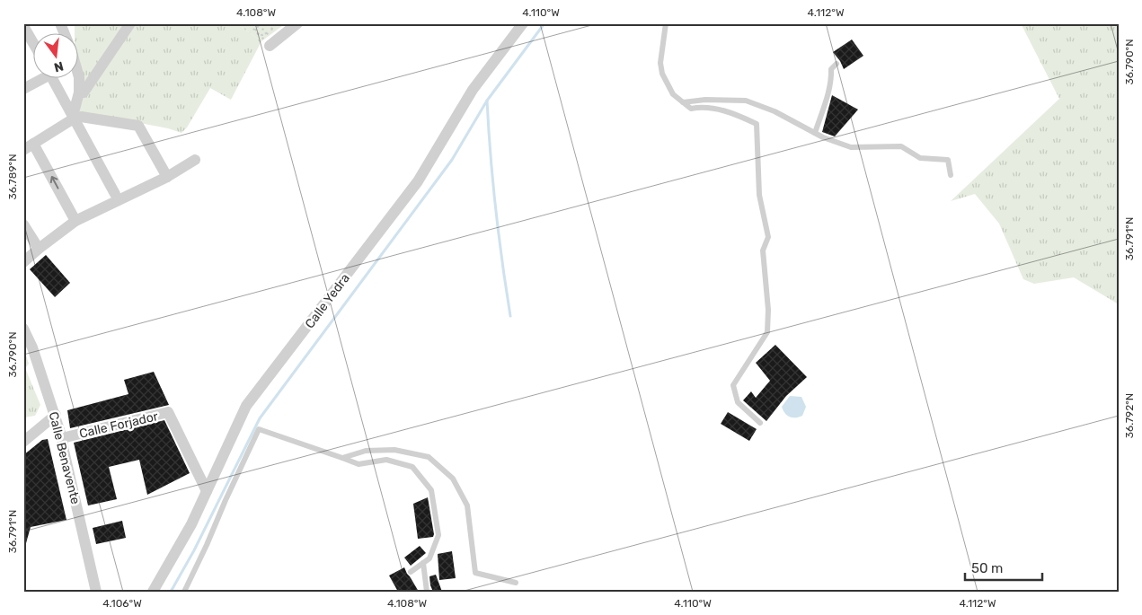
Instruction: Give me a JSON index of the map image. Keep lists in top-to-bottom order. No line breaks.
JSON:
{"streets":{"street":["Calle Yedra","Calle Forjador","Calle Benavente"]},"crossings":[["Calle Yedra","Calle Forjador"],["Calle Forjador","Calle Benavente"]],"scale_bar":"50 m","north":"bottom","coordinates":["4.108°W","4.110°W","4.112°W","36.790°N","36.789°N","36.791°N","36.792°N","4.106°W"]}
